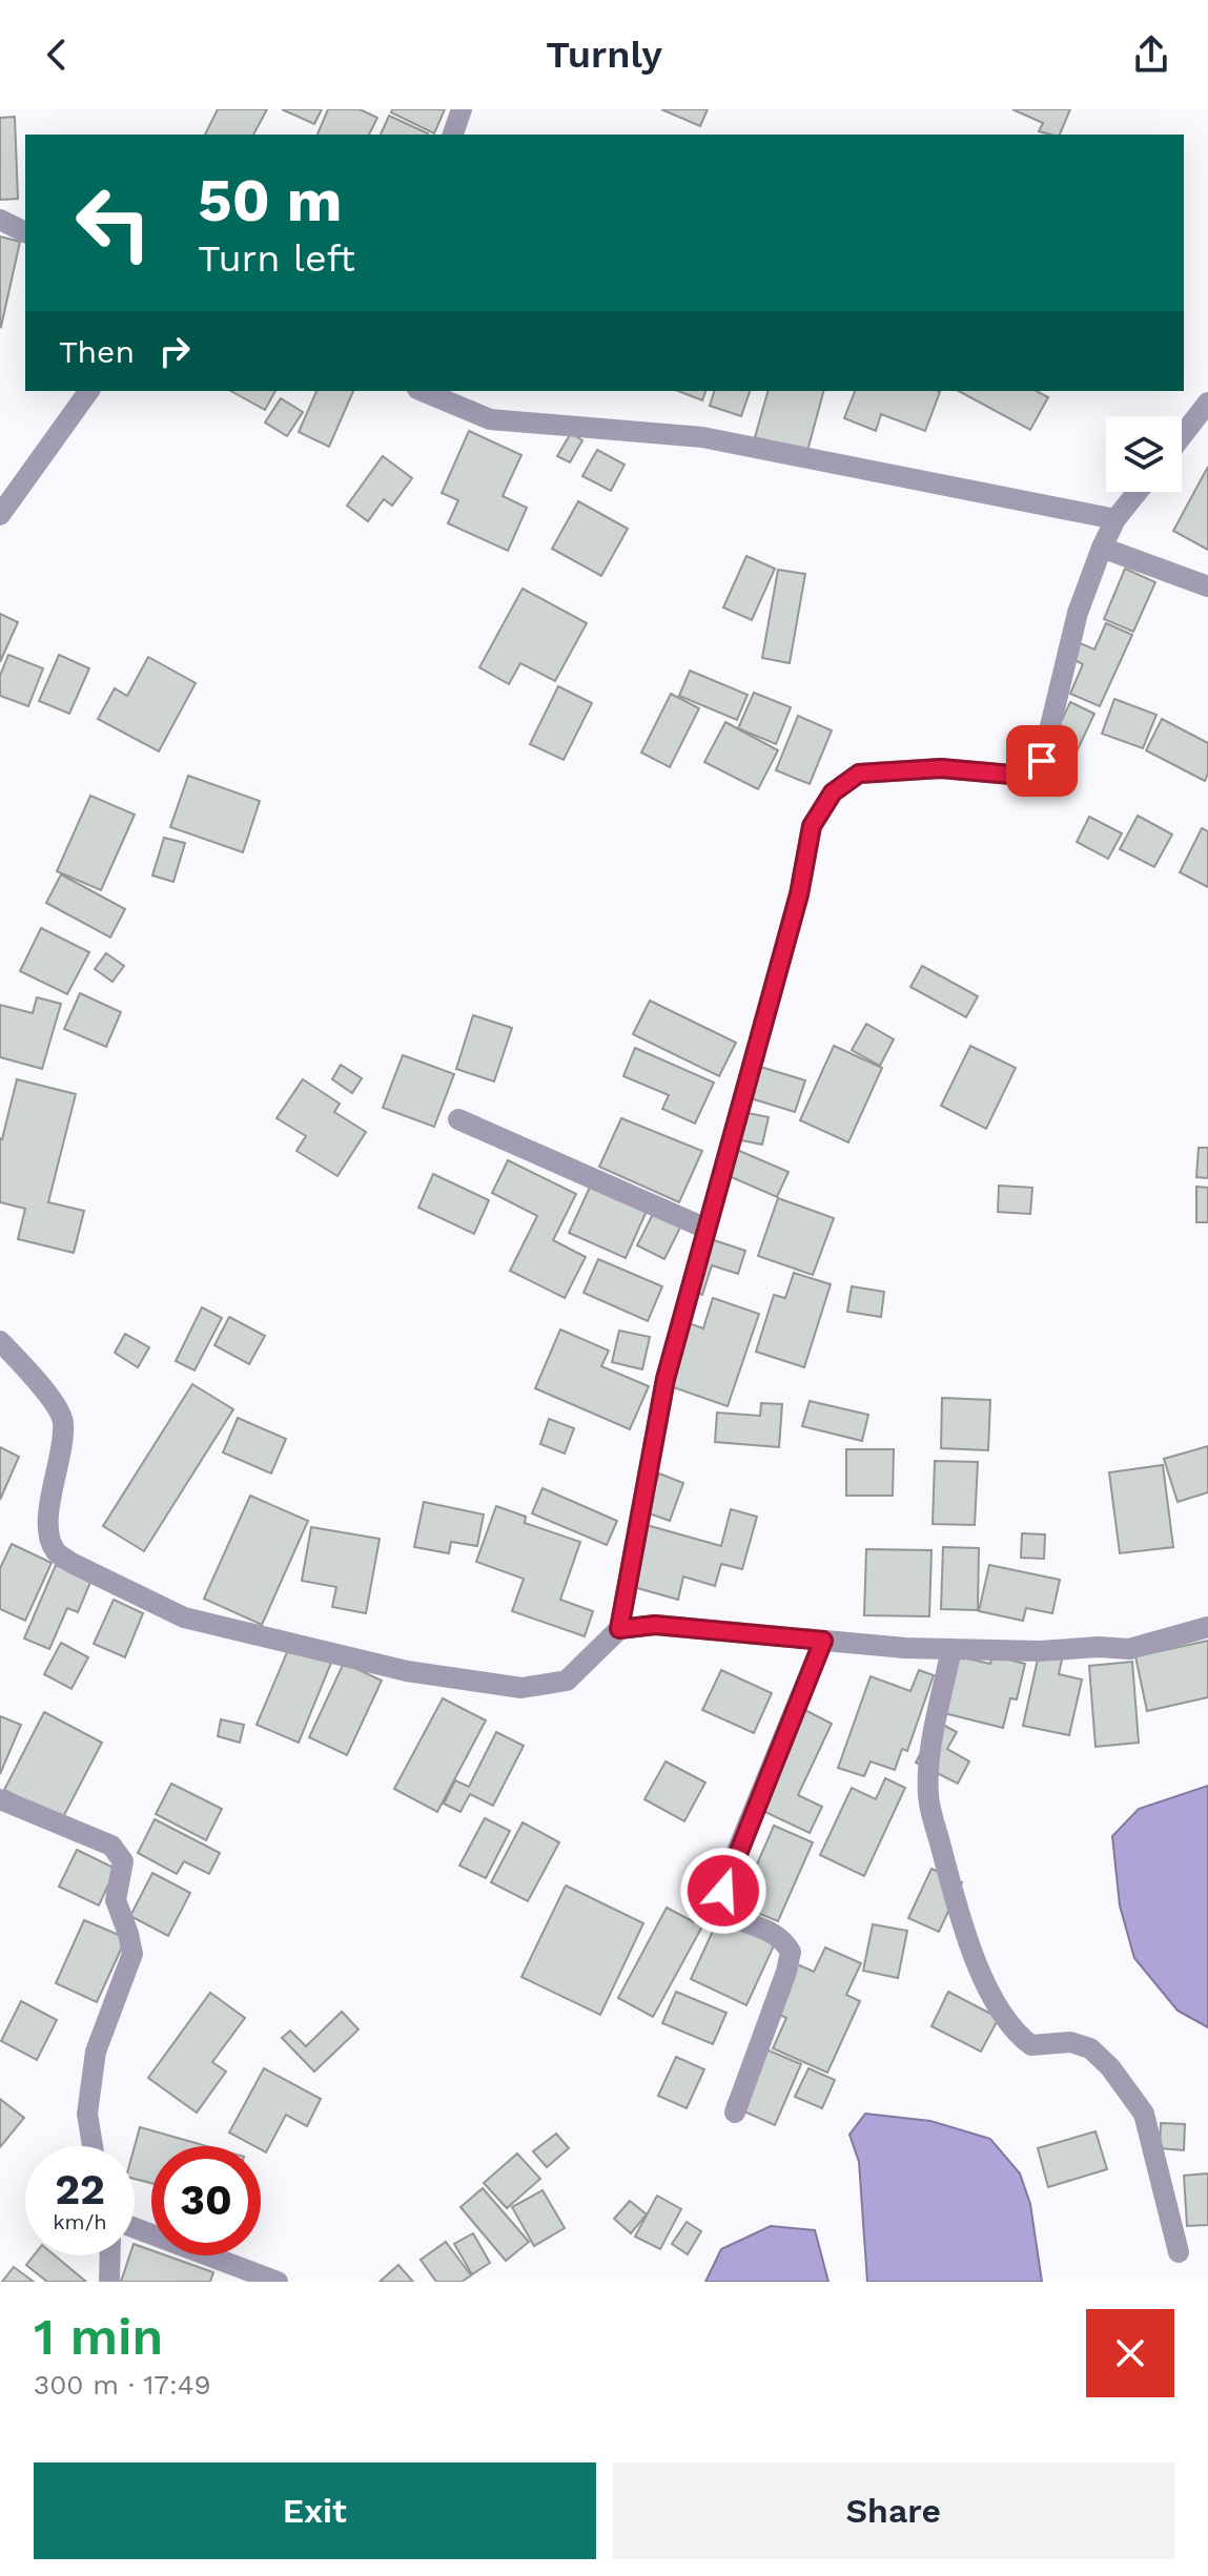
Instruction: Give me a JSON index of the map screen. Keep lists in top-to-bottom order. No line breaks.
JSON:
{"page":{"header":"Turnly","turn":["50 m","Turn left"],"then":"Then","speed":"22 km/h","limit":"30","heading":["1 min","300 m · 17:49"],"buttons":["Exit","Share"]}}
